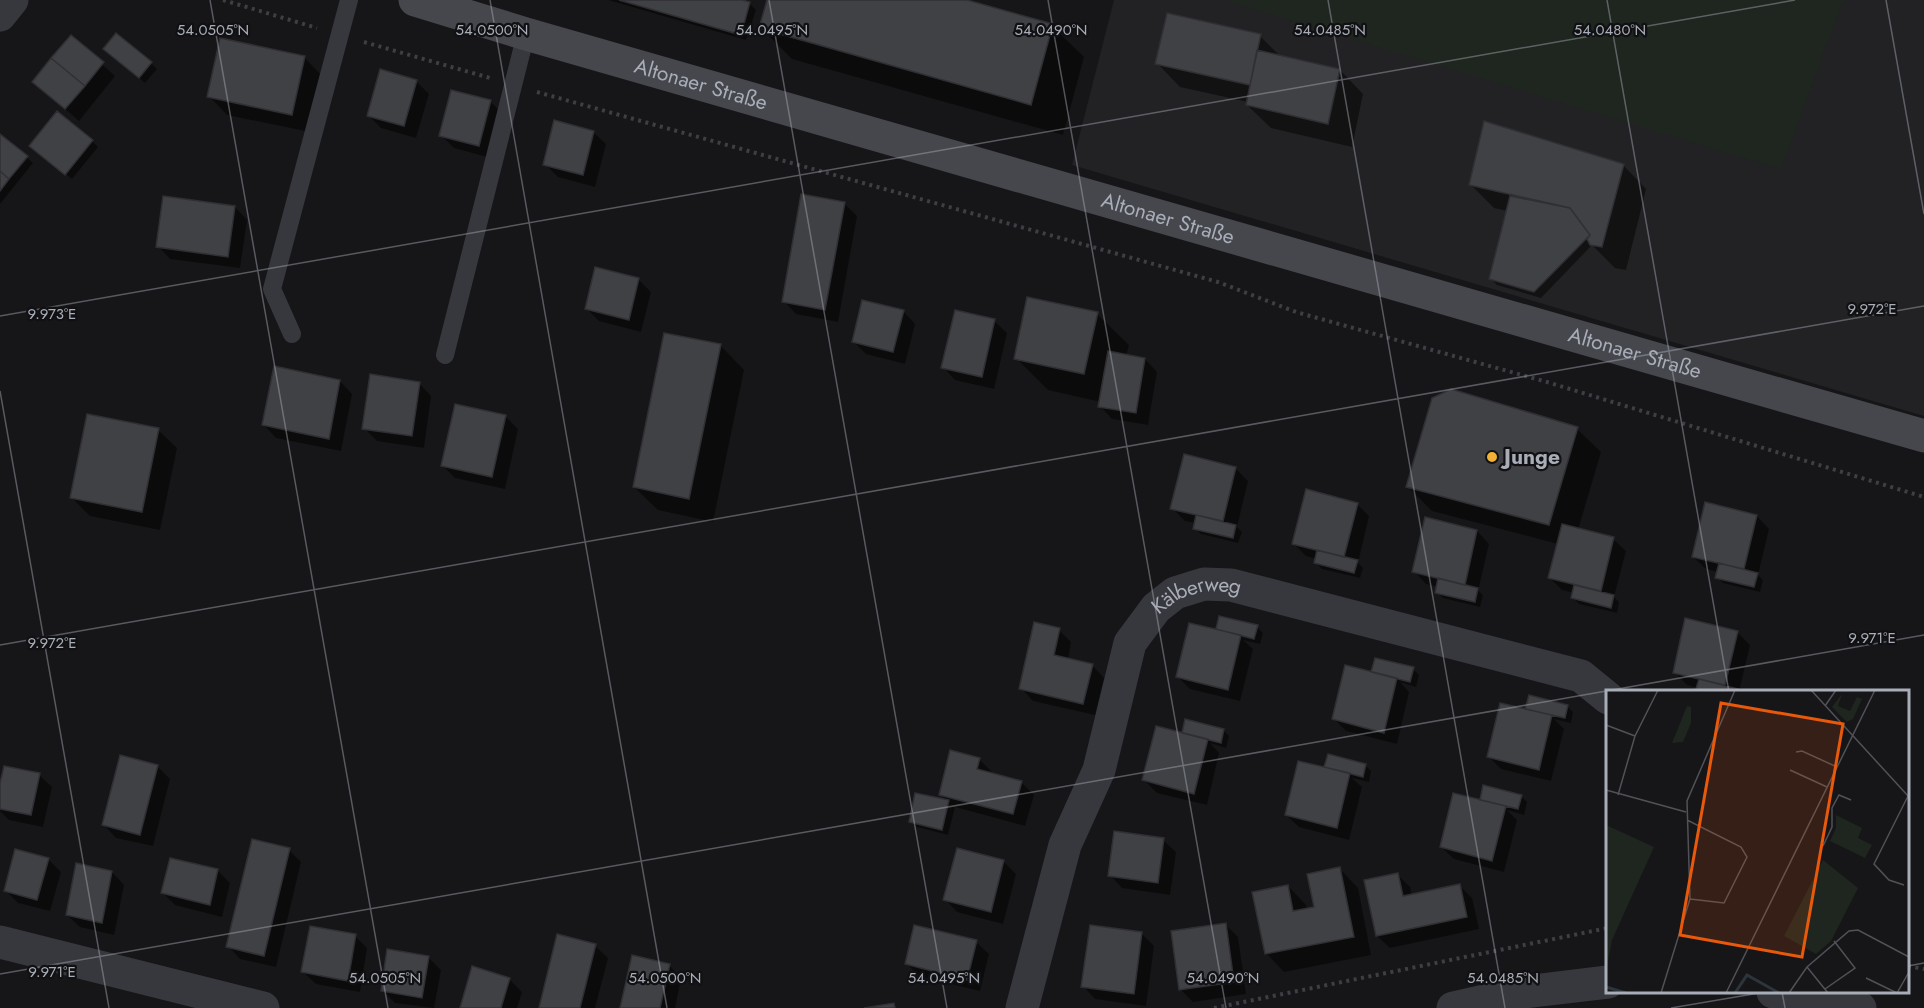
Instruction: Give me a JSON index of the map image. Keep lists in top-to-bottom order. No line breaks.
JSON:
{"streets":{"main road":["Altonaer Straße"],"street":["Kälberweg"]},"places":["Junge"],"coordinates":["54.0505°N","54.0500°N","54.0490°N","54.0495°N","54.0485°N","54.0480°N","9.972°E","9.973°E","9.971°E"]}
